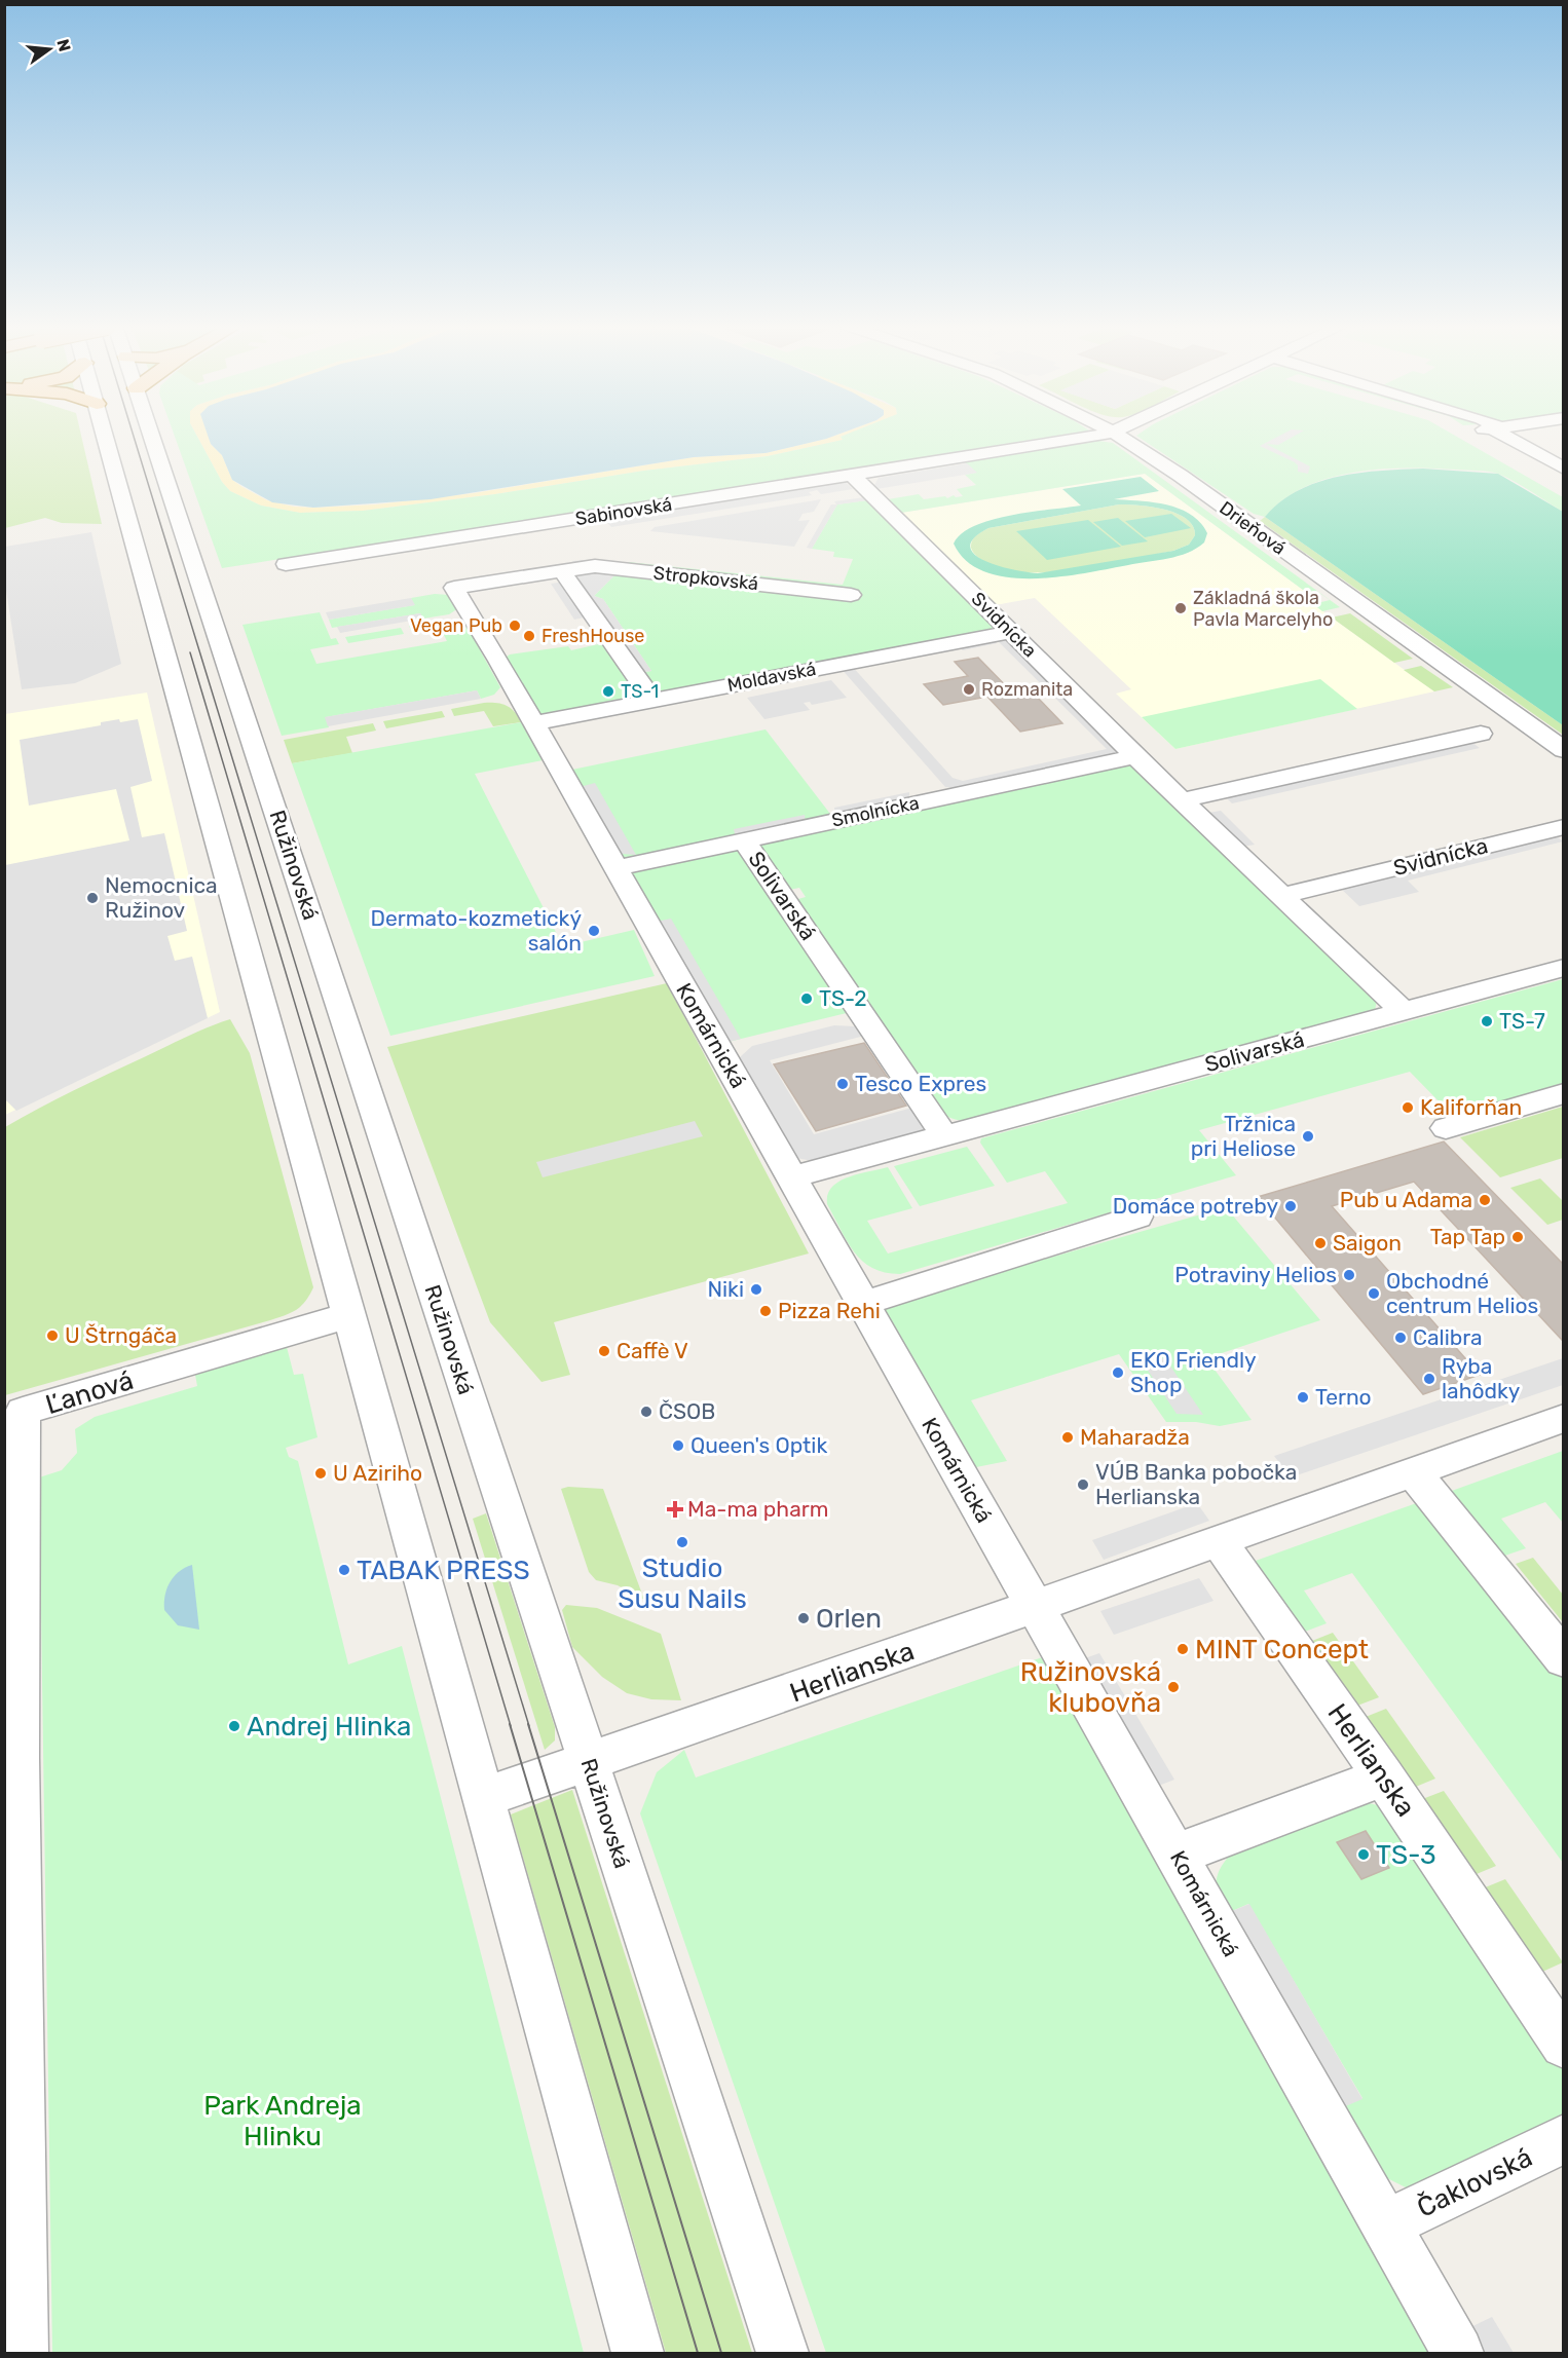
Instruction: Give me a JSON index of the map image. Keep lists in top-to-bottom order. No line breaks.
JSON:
{"streets":{"street":["Sabinovská","Drieňová","Stropkovská","Svidnícka","Moldavská","Smolnícka","Ružinovská","Solivarská","Komárnická","Ľanová","Herlianska","Čaklovská"]},"crossings":[["Sabinovská","Svidnícka"],["Stropkovská","Komárnická"],["Svidnícka","Moldavská"],["Svidnícka","Smolnícka"],["Svidnícka","Solivarská"],["Moldavská","Komárnická"],["Smolnícka","Solivarská"],["Smolnícka","Komárnická"],["Ružinovská","Herlianska"],["Solivarská","Komárnická"],["Komárnická","Herlianska"],["Komárnická","Čaklovská"]],"parks":["Park Andreja Hlinku"],"places":{"other":["Základná škola Pavla Marcelyho","Vegan Pub","FreshHouse","Rozmanita","TS-1","Nemocnica Ružinov","Dermato-kozmetický salón","TS-2","TS-7","Tesco Expres","Kaliforňan","Tržnica pri Heliose","Pub u Adama","Domáce potreby","Tap Tap","Saigon","Potraviny Helios","Niki","Obchodné centrum Helios","Pizza Rehi","U Štrngáča","Calibra","Caffè V","EKO Friendly Shop","Ryba lahôdky","Terno","ČSOB","Maharadža","Queen's Optik","U Aziriho","VÚB Banka pobočka Herlianska","Studio Susu Nails","TABAK PRESS","Orlen","MINT Concept","Ružinovská klubovňa","Andrej Hlinka","TS-3"],"health":["Ma-ma pharm"]},"north":"right"}
